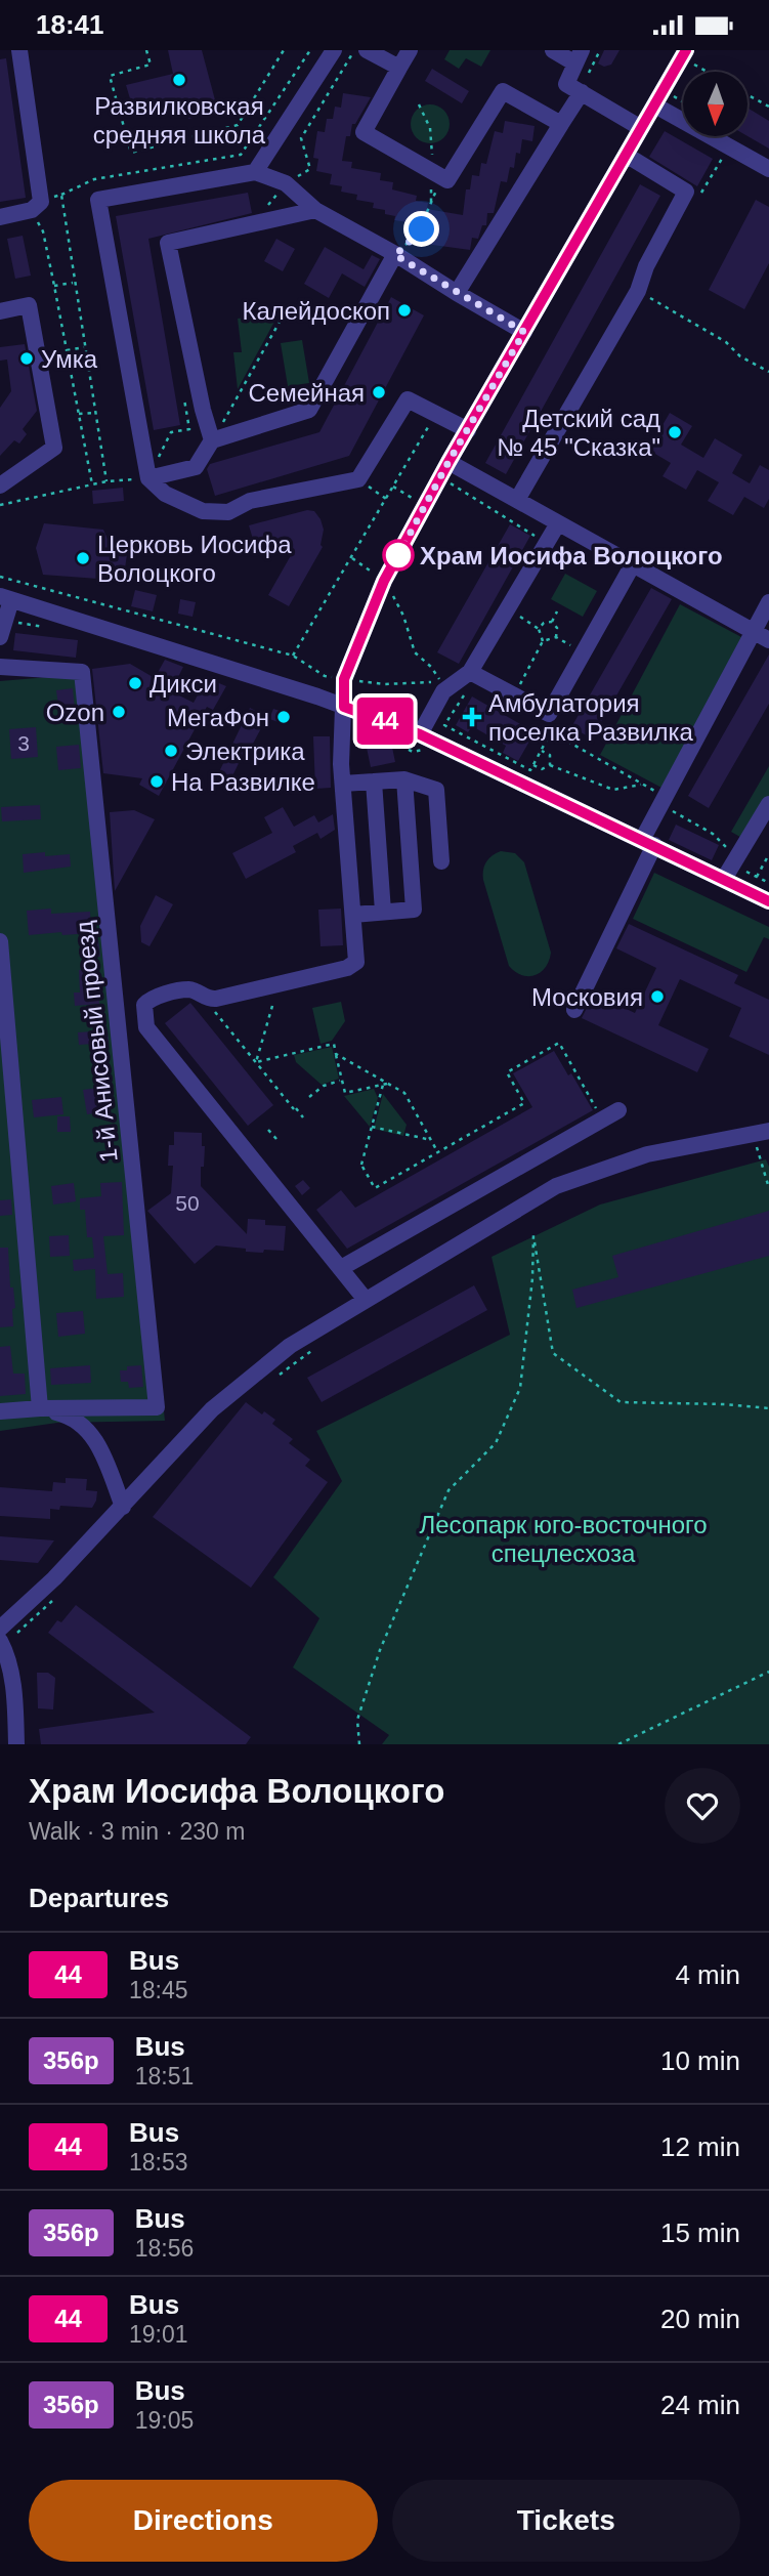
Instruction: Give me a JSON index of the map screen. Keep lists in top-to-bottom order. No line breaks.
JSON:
{"streets":{"street":["1-й Анисовый проезд"]},"parks":["Лесопарк юго-восточного спецлесхоза"],"places":{"other":["Развилковская средняя школа","Калейдоскоп","Умка","Семейная","Детский сад № 45 \"Сказка\"","Храм Иосифа Волоцкого","Церковь Иосифа Волоцкого","Дикси","Ozon","МегаФон","Электрика","На Развилке","Московия"],"health":["Амбулатория поселка Развилка"]},"lines":["bus line 44"],"house_numbers":["3","50"],"north":"bottom","page":{"status":"18:41","on_map":"44","heading":[["Храм Иосифа Волоцкого","Walk · 3 min · 230 m"],"Departures"],"list":[{"mark":"44","name":"Bus","note":"18:45","value":"4 min"},{"mark":"356р","name":"Bus","note":"18:51","value":"10 min"},{"mark":"44","name":"Bus","note":"18:53","value":"12 min"},{"mark":"356р","name":"Bus","note":"18:56","value":"15 min"},{"mark":"44","name":"Bus","note":"19:01","value":"20 min"},{"mark":"356р","name":"Bus","note":"19:05","value":"24 min"}],"buttons":["Directions","Tickets"]}}
